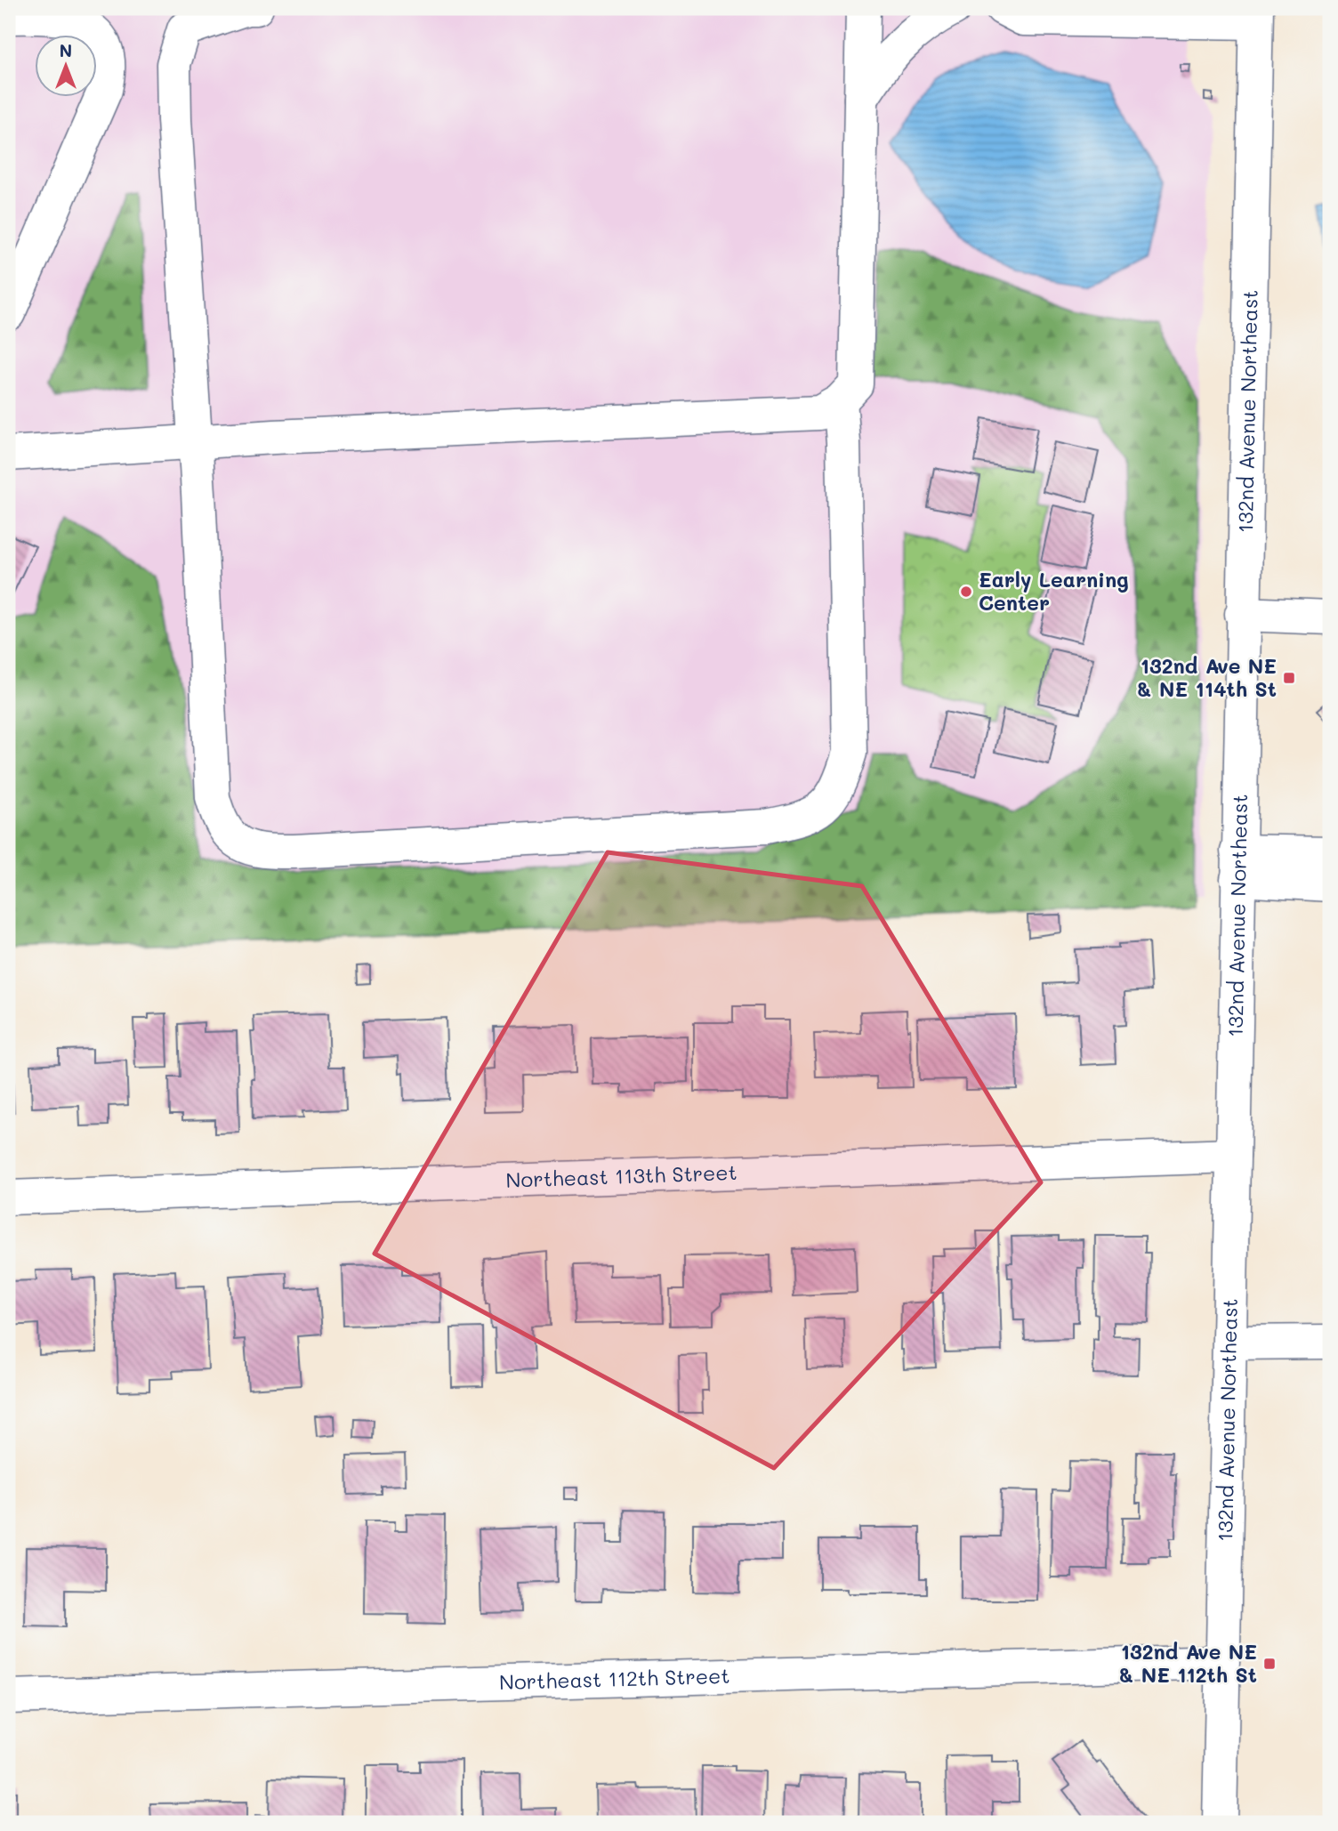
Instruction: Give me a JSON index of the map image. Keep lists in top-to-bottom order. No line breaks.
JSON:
{"streets":{"street":["132nd Avenue Northeast","Northeast 113th Street","Northeast 112th Street"]},"crossings":[["132nd Avenue Northeast","Northeast 113th Street"],["132nd Avenue Northeast","Northeast 112th Street"]],"places":{"other":["Early Learning Center"],"transit":["132nd Ave NE & NE 114th St","132nd Ave NE & NE 112th St"]},"north":"top"}
